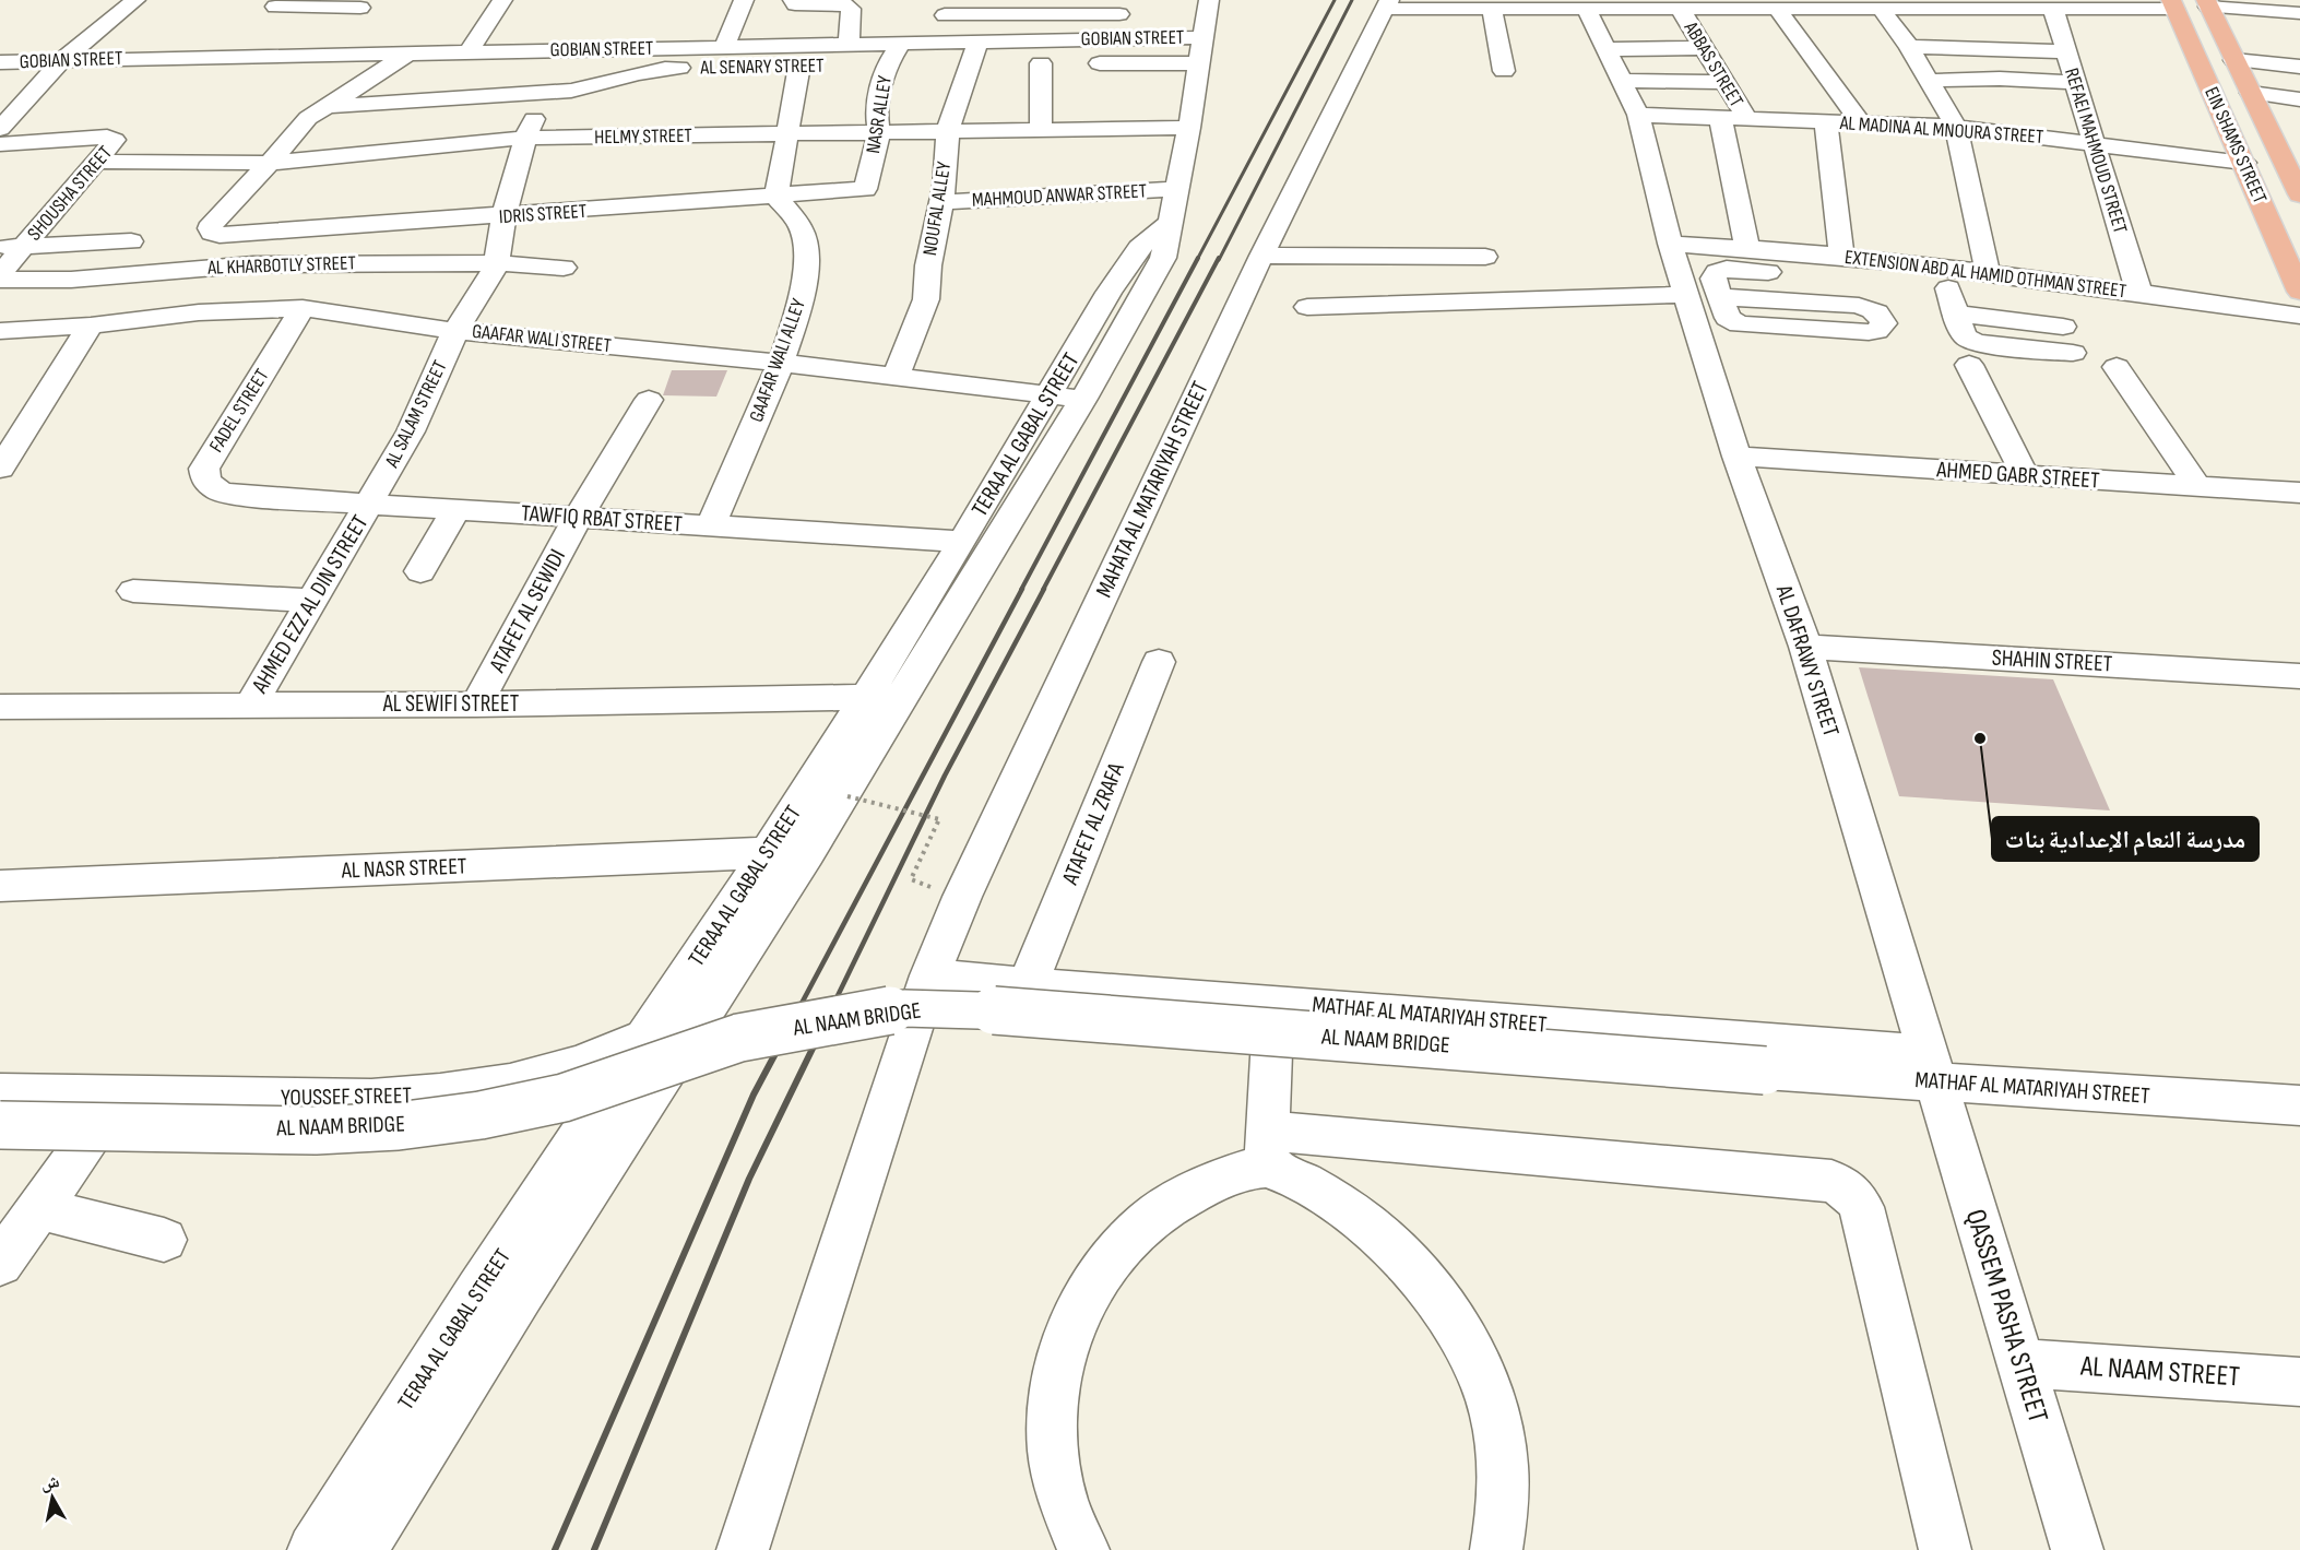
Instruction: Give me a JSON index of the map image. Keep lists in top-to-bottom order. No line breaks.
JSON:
{"streets":{"main road":["EIN SHAMS STREET"],"street":["GOBIAN STREET","ABBAS STREET","AL SENARY STREET","NASR ALLEY","AL MADINA AL MNOURA STREET","HELMY STREET","REFAEI MAHMOUD STREET","SHOUSHA STREET","MAHMOUD ANWAR STREET","NOUFAL ALLEY","IDRIS STREET","AL KHARBOTLY STREET","EXTENSION ABD AL HAMID OTHMAN STREET","GAAFAR WALI STREET","GAAFAR WALI ALLEY","FADEL STREET","AL SALAM STREET","TERAA AL GABAL STREET","AHMED GABR STREET","MAHATA AL MATARIYAH STREET","TAWFIQ RBAT STREET","AHMED EZZ AL DIN STREET","ATAFET AL SEWIDI","AL DAFRAWY STREET","SHAHIN STREET","AL SEWIFI STREET","ATAFET AL ZRAFA","AL NASR STREET","MATHAF AL MATARIYAH STREET","AL NAAM BRIDGE","YOUSSEF STREET","QASSEM PASHA STREET","AL NAAM STREET"]},"crossings":[["GOBIAN STREET","AL SENARY STREET"],["GOBIAN STREET","NASR ALLEY"],["GOBIAN STREET","NOUFAL ALLEY"],["GOBIAN STREET","AL SALAM STREET"],["GOBIAN STREET","TERAA AL GABAL STREET"],["ABBAS STREET","AL MADINA AL MNOURA STREET"],["AL SENARY STREET","NASR ALLEY"],["AL SENARY STREET","NOUFAL ALLEY"],["AL SENARY STREET","AL SALAM STREET"],["NASR ALLEY","HELMY STREET"],["NASR ALLEY","IDRIS STREET"],["AL MADINA AL MNOURA STREET","EIN SHAMS STREET"],["AL MADINA AL MNOURA STREET","REFAEI MAHMOUD STREET"],["AL MADINA AL MNOURA STREET","AL DAFRAWY STREET"],["HELMY STREET","SHOUSHA STREET"],["HELMY STREET","NOUFAL ALLEY"],["HELMY STREET","IDRIS STREET"],["HELMY STREET","AL SALAM STREET"],["HELMY STREET","TERAA AL GABAL STREET"],["REFAEI MAHMOUD STREET","EXTENSION ABD AL HAMID OTHMAN STREET"],["MAHMOUD ANWAR STREET","NOUFAL ALLEY"],["MAHMOUD ANWAR STREET","TERAA AL GABAL STREET"],["NOUFAL ALLEY","GAAFAR WALI STREET"],["IDRIS STREET","GAAFAR WALI ALLEY"],["IDRIS STREET","AL SALAM STREET"],["AL KHARBOTLY STREET","AL SALAM STREET"],["EXTENSION ABD AL HAMID OTHMAN STREET","AL DAFRAWY STREET"],["GAAFAR WALI STREET","GAAFAR WALI ALLEY"],["GAAFAR WALI STREET","FADEL STREET"],["GAAFAR WALI STREET","AL SALAM STREET"],["GAAFAR WALI STREET","TERAA AL GABAL STREET"],["GAAFAR WALI ALLEY","TAWFIQ RBAT STREET"],["FADEL STREET","TAWFIQ RBAT STREET"],["AL SALAM STREET","TAWFIQ RBAT STREET"],["AL SALAM STREET","AHMED EZZ AL DIN STREET"],["TERAA AL GABAL STREET","TAWFIQ RBAT STREET"],["TERAA AL GABAL STREET","AL SEWIFI STREET"],["TERAA AL GABAL STREET","AL NASR STREET"],["TERAA AL GABAL STREET","YOUSSEF STREET"],["AHMED GABR STREET","AL DAFRAWY STREET"],["MAHATA AL MATARIYAH STREET","MATHAF AL MATARIYAH STREET"],["TAWFIQ RBAT STREET","AHMED EZZ AL DIN STREET"],["TAWFIQ RBAT STREET","ATAFET AL SEWIDI"],["AHMED EZZ AL DIN STREET","AL SEWIFI STREET"],["ATAFET AL SEWIDI","AL SEWIFI STREET"],["AL DAFRAWY STREET","SHAHIN STREET"],["AL DAFRAWY STREET","MATHAF AL MATARIYAH STREET"],["AL DAFRAWY STREET","QASSEM PASHA STREET"],["ATAFET AL ZRAFA","MATHAF AL MATARIYAH STREET"],["MATHAF AL MATARIYAH STREET","AL NAAM BRIDGE"],["MATHAF AL MATARIYAH STREET","QASSEM PASHA STREET"],["QASSEM PASHA STREET","AL NAAM STREET"]],"places":["مدرسة النعام الإعدادية بنات"],"north":"top"}
